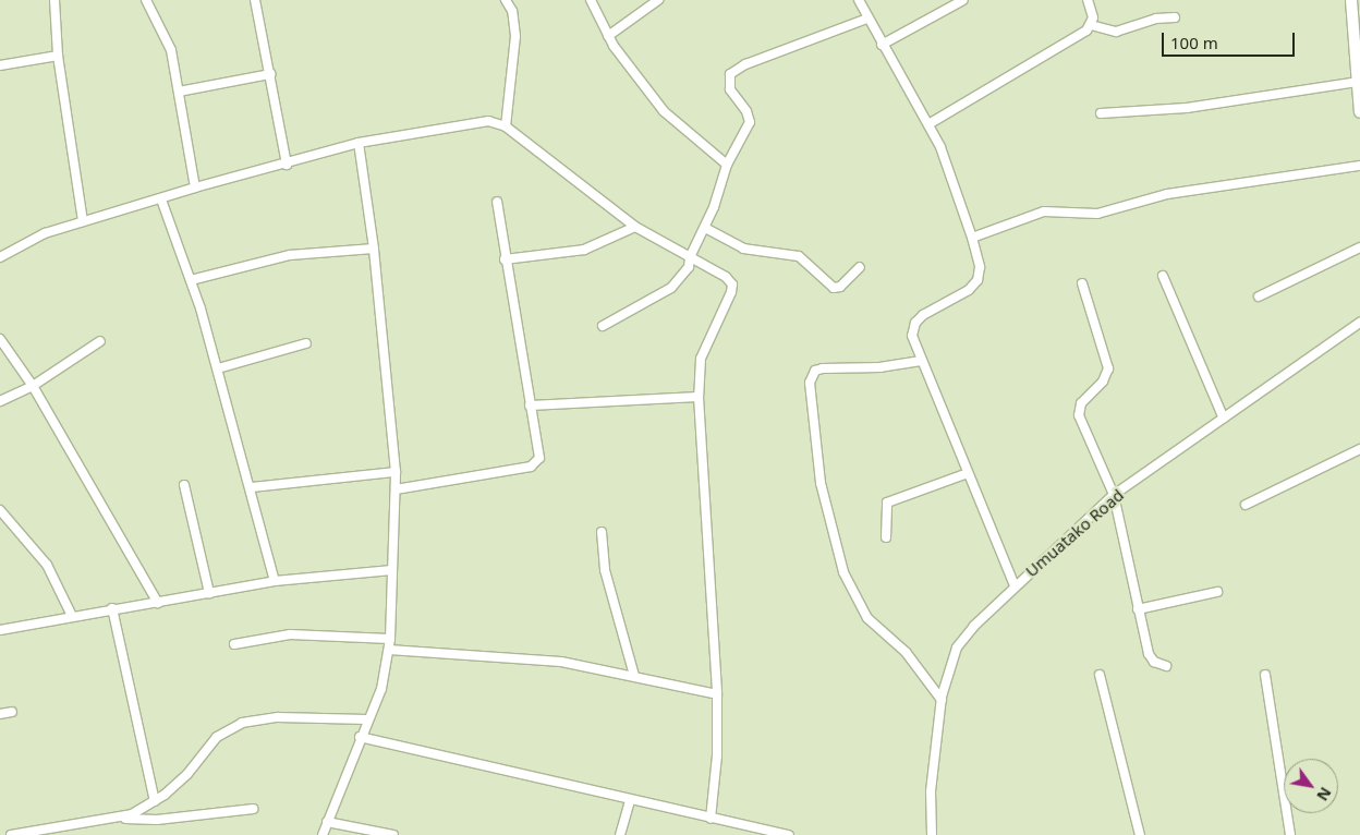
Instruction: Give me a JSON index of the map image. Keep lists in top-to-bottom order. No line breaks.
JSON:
{"streets":{"street":["Umuatako Road"]},"scale_bar":"100 m","north":"bottom right"}
